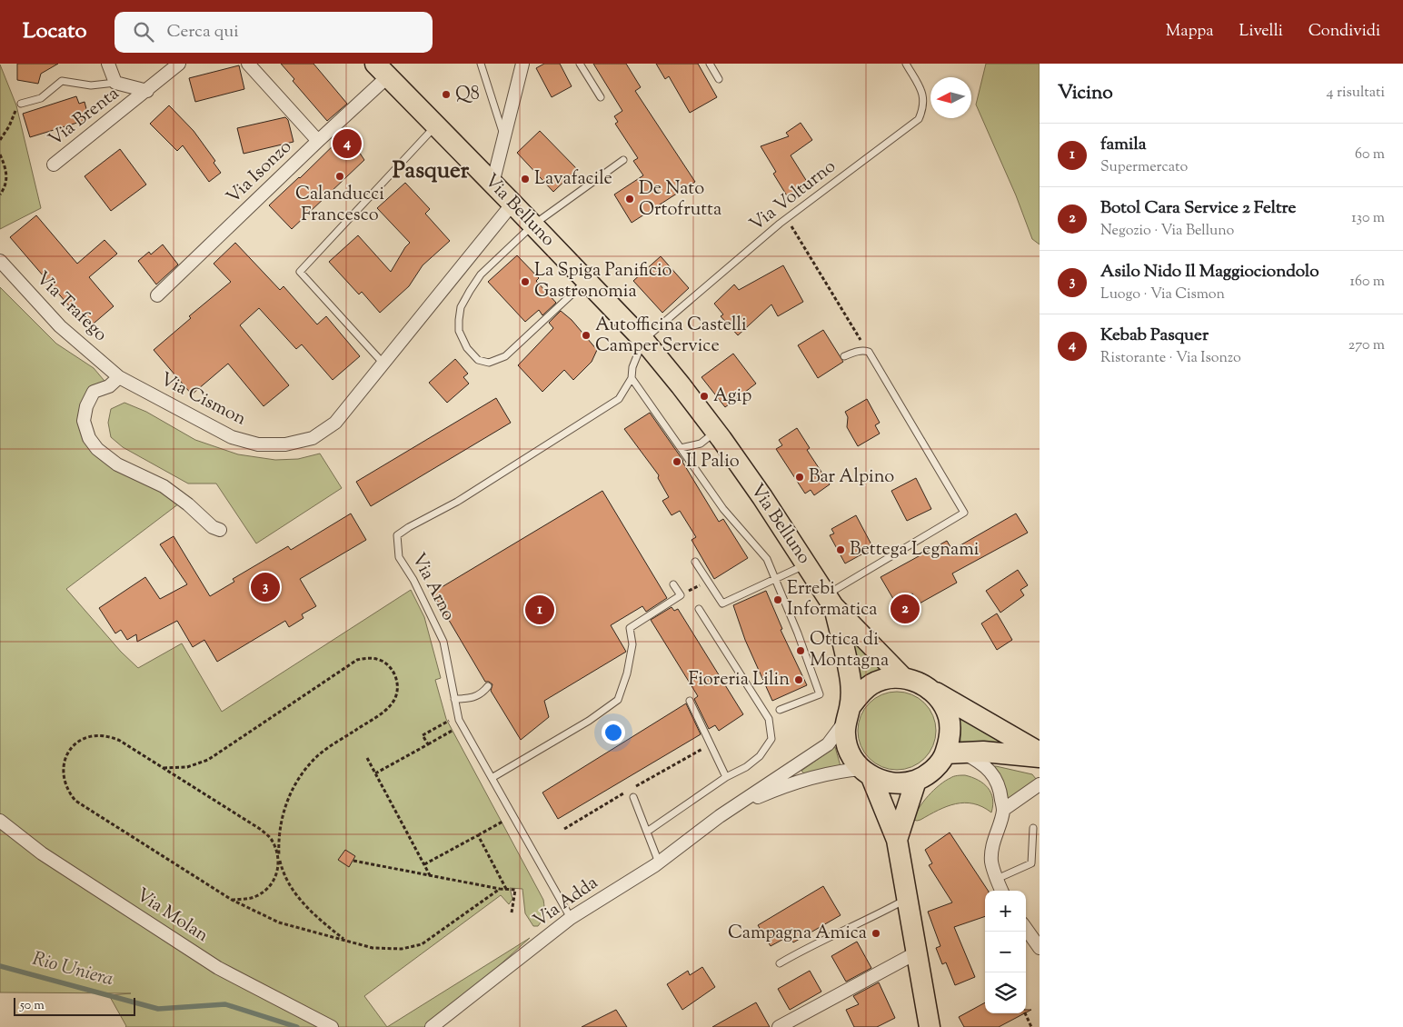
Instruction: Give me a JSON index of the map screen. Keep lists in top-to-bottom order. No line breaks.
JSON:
{"streets":{"main road":["Via Belluno"],"street":["Via Brenta","Via Isonzo","Via Trafego","Via Cismon","Via Adda","Via Molan"],"lane":["Via Volturno","Via Arno"]},"crossings":[["Via Isonzo","Via Belluno"],["Via Volturno","Via Belluno"],["Via Volturno","Via Arno"],["Via Belluno","Via Cismon"],["Via Belluno","Via Arno"],["Via Belluno","Via Adda"],["Via Trafego","Via Cismon"],["Via Arno","Via Adda"]],"districts":["Pasquer"],"water":["Rio Uniera"],"places":["Q8","Calanducci Francesco","Lavafacile","De Nato Ortofrutta","La Spiga Panificio Gastronomia","Autofficina Castelli Camper Service","Agip","Il Palio","Bar Alpino","Bettega Legnami","Errebi Informatica","Ottica di Montagna","Fioreria Lilin","Campagna Amica"],"scale_bar":"50 m","north":"left","page":{"header":"Locato","search":"Cerca qui","nav":["Mappa","Livelli","Condividi"],"heading":["Vicino","4 risultati"],"list":[{"mark":"1","name":"famila","note":"Supermercato","value":"60 m"},{"mark":"2","name":"Botol Cara Service 2 Feltre","note":"Negozio · Via Belluno","value":"130 m"},{"mark":"3","name":"Asilo Nido Il Maggiociondolo","note":"Luogo · Via Cismon","value":"160 m"},{"mark":"4","name":"Kebab Pasquer","note":"Ristorante · Via Isonzo","value":"270 m"}],"pins":["4","3","2","1"],"map_buttons":["+","−"],"scale":"50 m"}}
